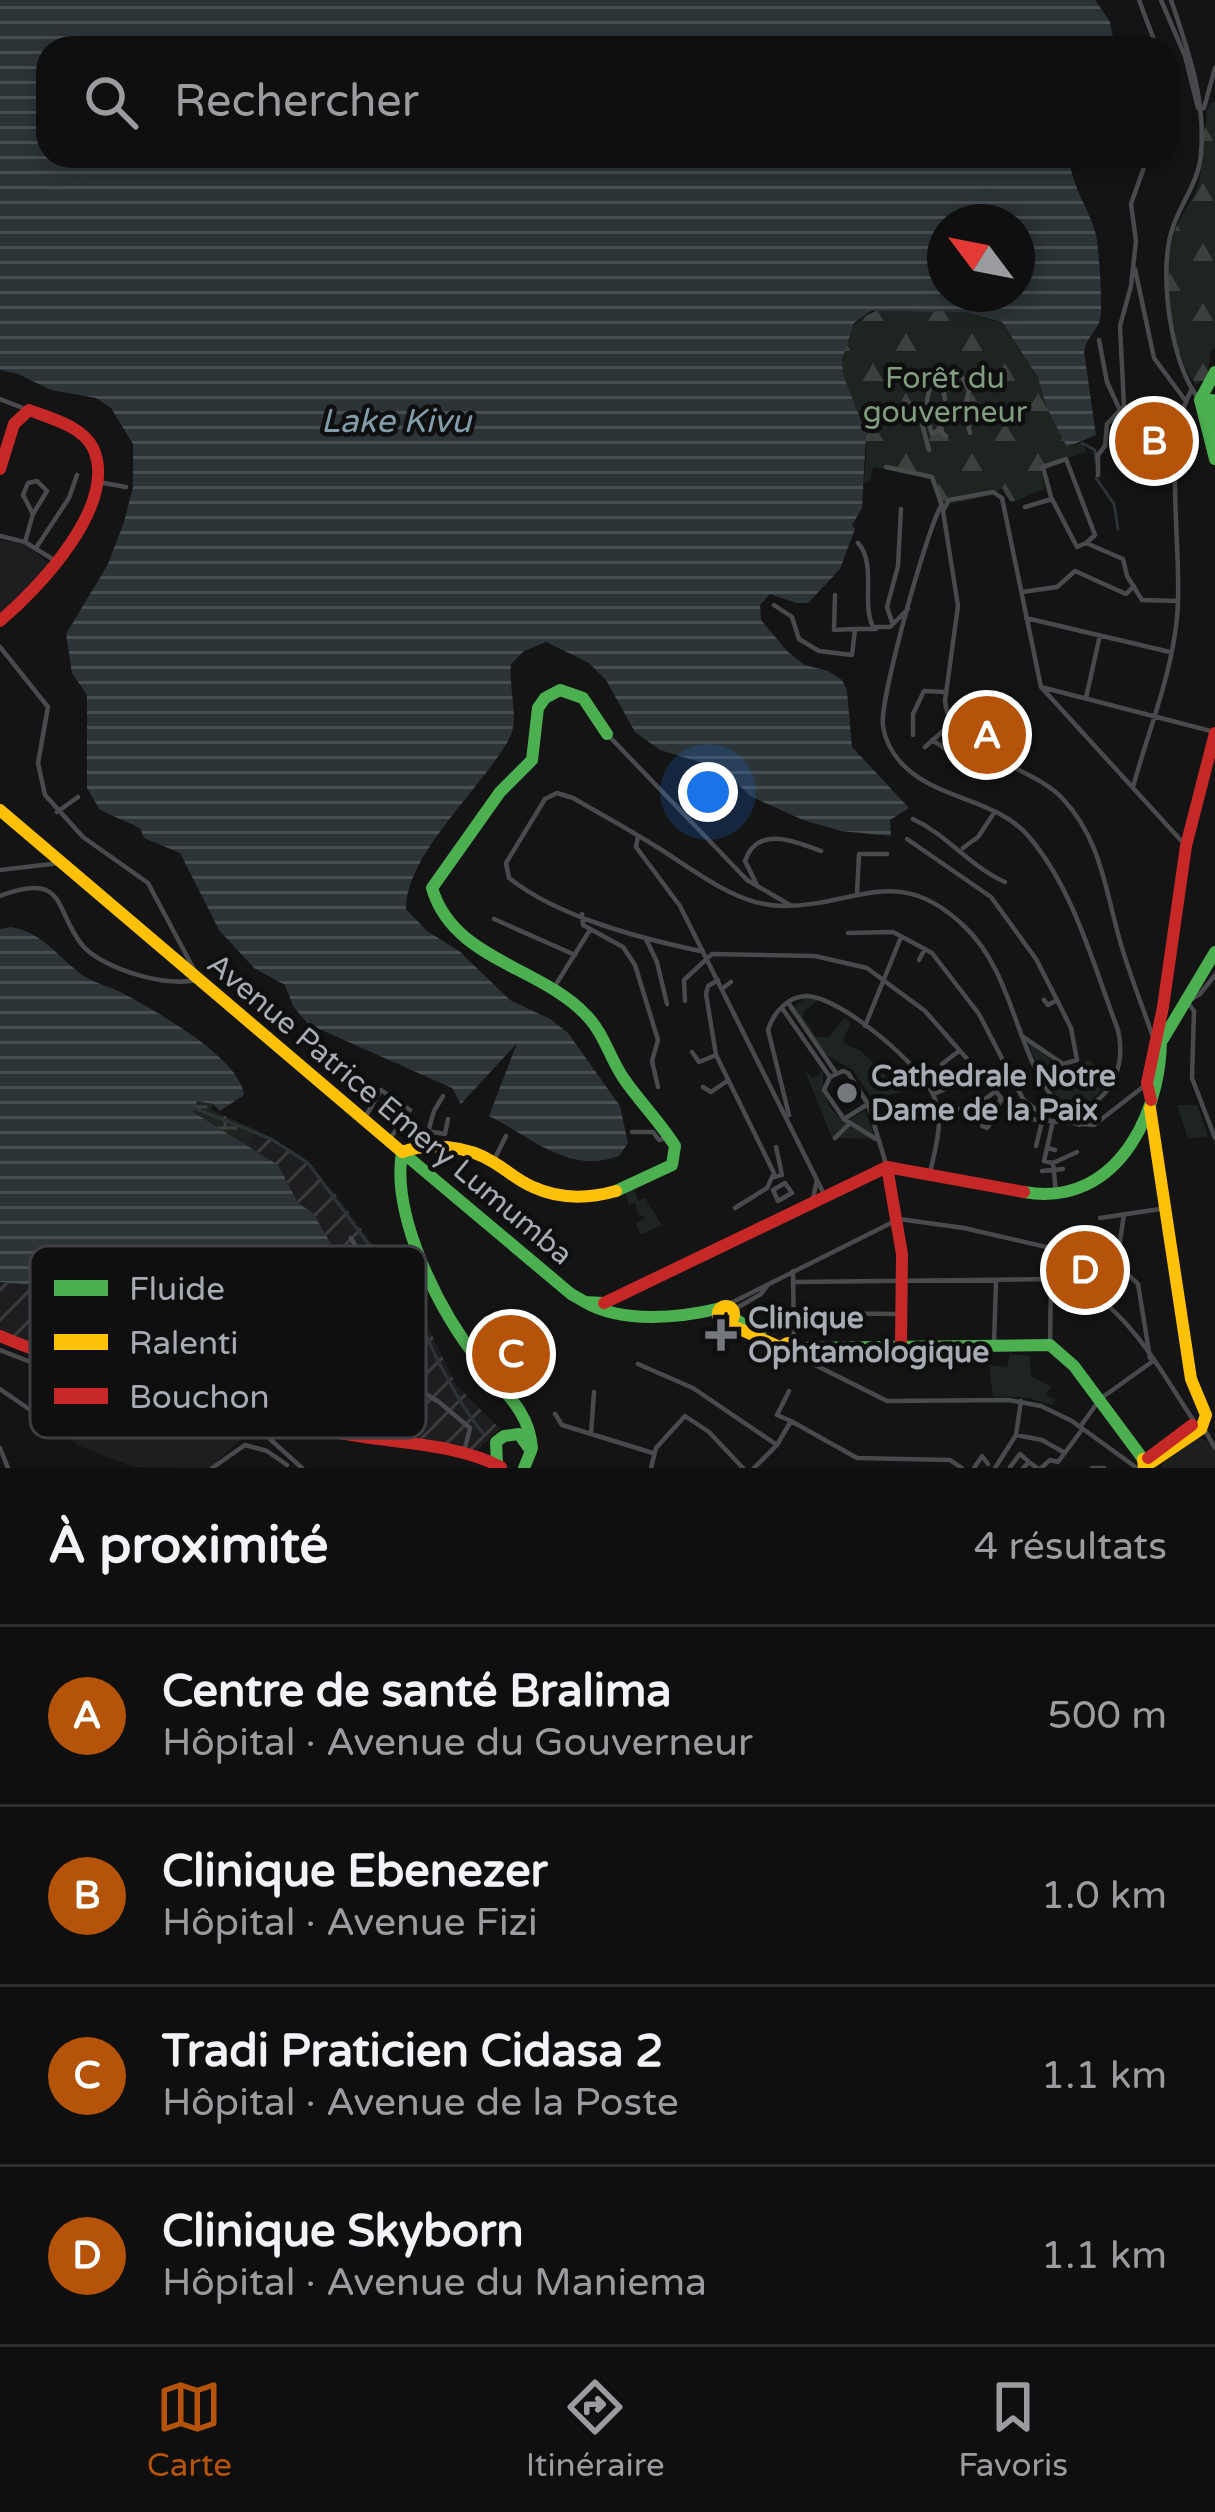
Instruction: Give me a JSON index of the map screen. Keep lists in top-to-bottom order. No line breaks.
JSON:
{"streets":{"main road":["Avenue Patrice Emery Lumumba"]},"water":["Lake Kivu"],"parks":["Forêt du gouverneur"],"places":{"other":["Cathedrale Notre Dame de la Paix"],"health":["Clinique Ophtamologique"]},"legend":["Fluide","Ralenti","Bouchon"],"north":"top left","page":{"search":"Rechercher","pins":["B","A","D","C"],"heading":["À proximité","4 résultats"],"list":[{"mark":"A","name":"Centre de santé Bralima","note":"Hôpital · Avenue du Gouverneur","value":"500 m"},{"mark":"B","name":"Clinique Ebenezer","note":"Hôpital · Avenue Fizi","value":"1.0 km"},{"mark":"C","name":"Tradi Praticien Cidasa 2","note":"Hôpital · Avenue de la Poste","value":"1.1 km"},{"mark":"D","name":"Clinique Skyborn","note":"Hôpital · Avenue du Maniema","value":"1.1 km"}],"nav":["Carte","Itinéraire","Favoris"]}}
